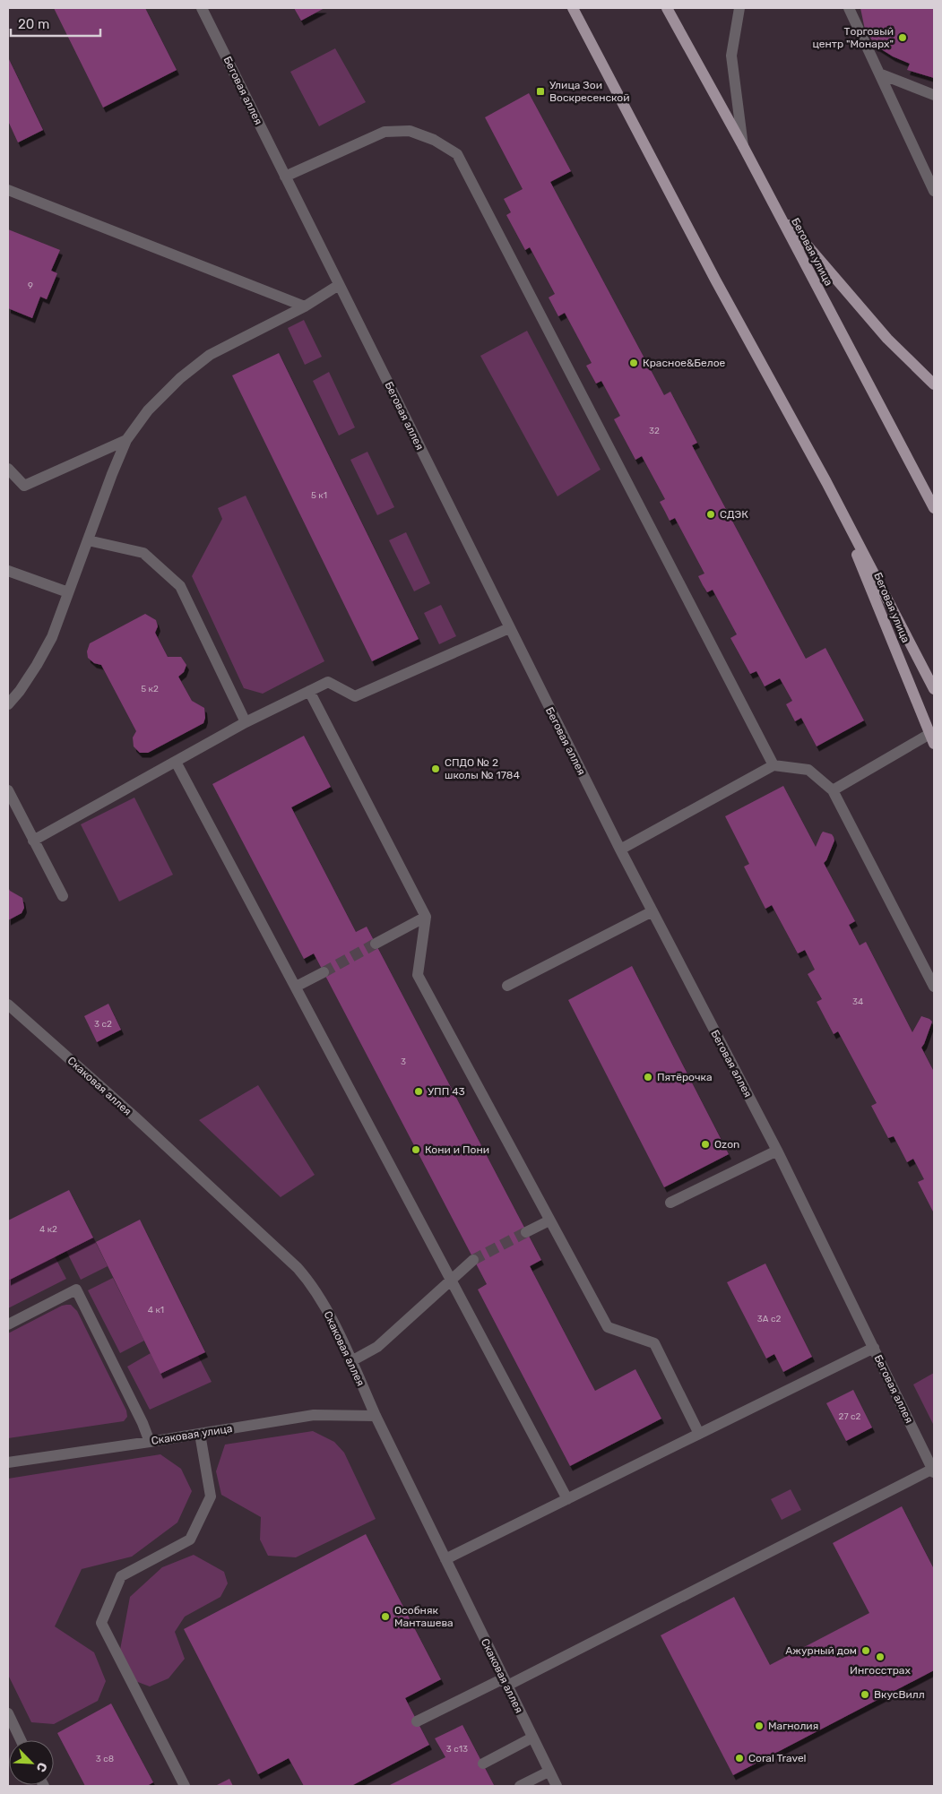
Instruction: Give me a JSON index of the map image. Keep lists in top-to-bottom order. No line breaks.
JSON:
{"streets":{"main road":["Беговая улица"],"street":["Беговая аллея","Скаковая аллея","Скаковая улица"]},"crossings":[["Скаковая аллея","Скаковая улица"]],"places":{"other":["Торговый центр \"Монарх\"","Красное&Белое","СДЭК","СПДО № 2 школы № 1784","Пятёрочка","УПП 43","Ozon","Кони и Пони","Особняк Манташева","Ажурный дом","Ингосстрах","ВкусВилл","Магнолия","Coral Travel"],"transit":["Улица Зои Воскресенской"]},"house_numbers":["9","32","5 к1","5 к2","34","3 с2","3","4 к2","4 к1","3А с2","27 с2","3 с13","3 с8"],"scale_bar":"20 m","north":"bottom right"}
